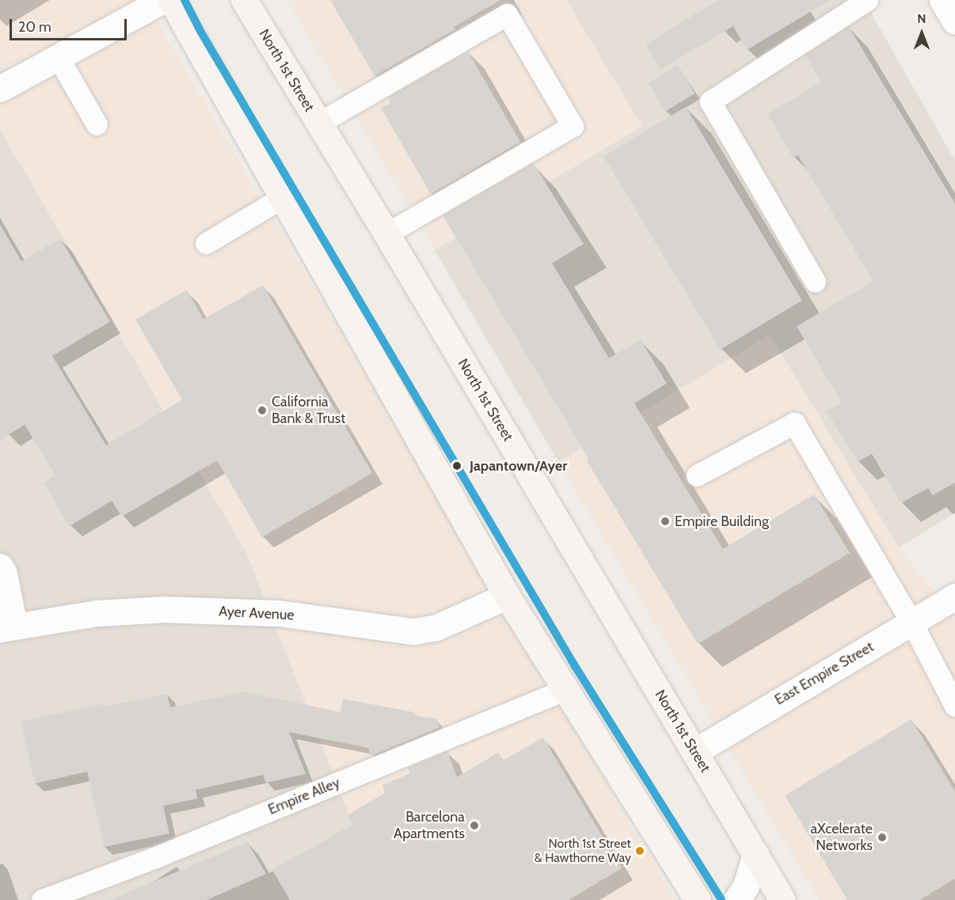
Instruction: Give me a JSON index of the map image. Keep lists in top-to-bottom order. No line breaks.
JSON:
{"streets":{"main road":["North 1st Street"],"street":["Ayer Avenue","East Empire Street"],"lane":["Empire Alley"]},"crossings":[["North 1st Street","East Empire Street"]],"places":["California Bank & Trust","Japantown/Ayer","Empire Building","Barcelona Apartments","aXcelerate Networks","North 1st Street & Hawthorne Way"],"scale_bar":"20 m","north":"top"}
